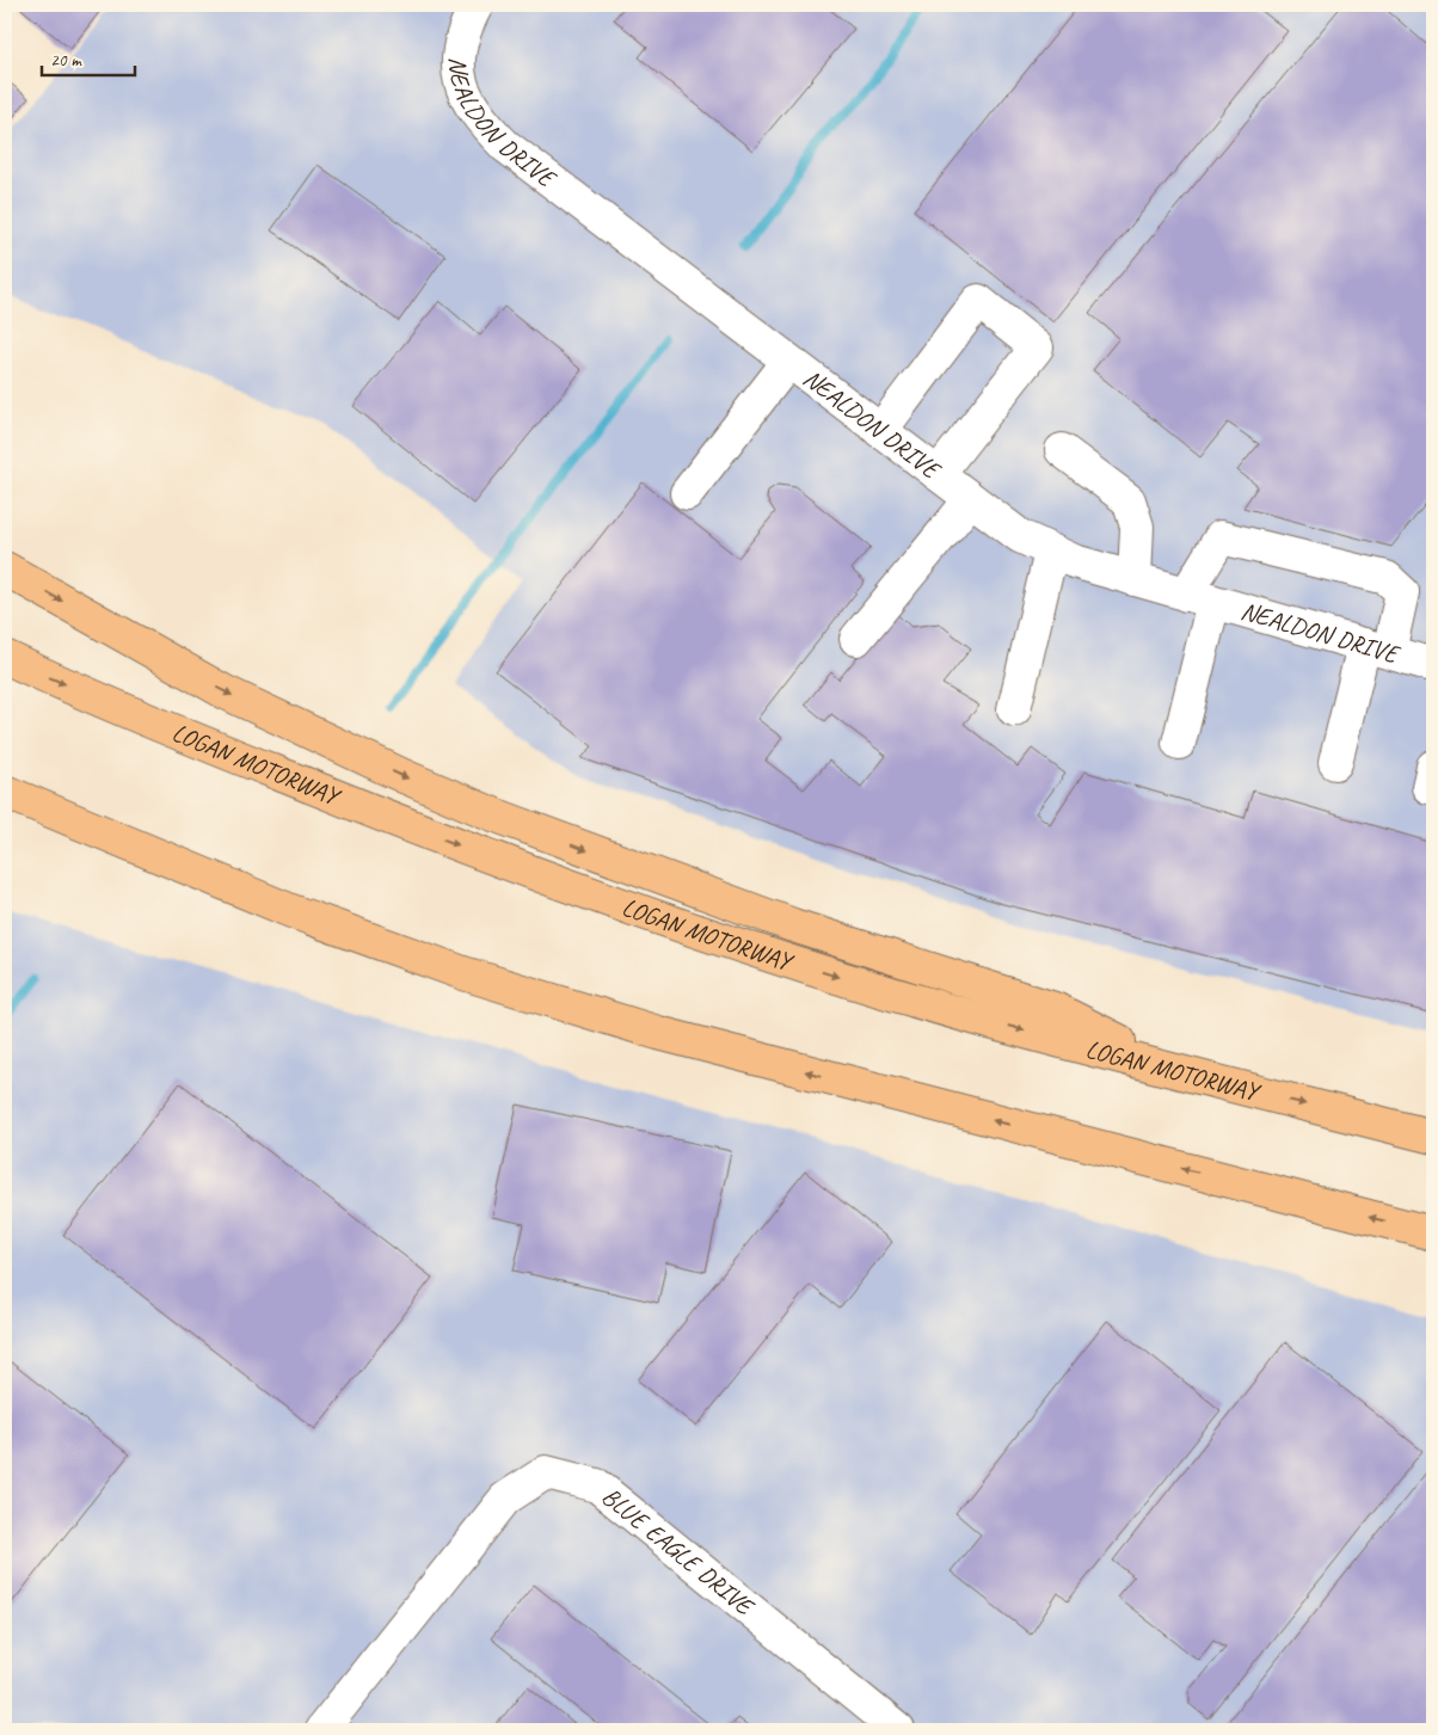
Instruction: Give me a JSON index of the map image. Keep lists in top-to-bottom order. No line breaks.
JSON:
{"streets":{"highway":["LOGAN MOTORWAY"],"street":["NEALDON DRIVE","BLUE EAGLE DRIVE"]},"scale_bar":"20 m"}
